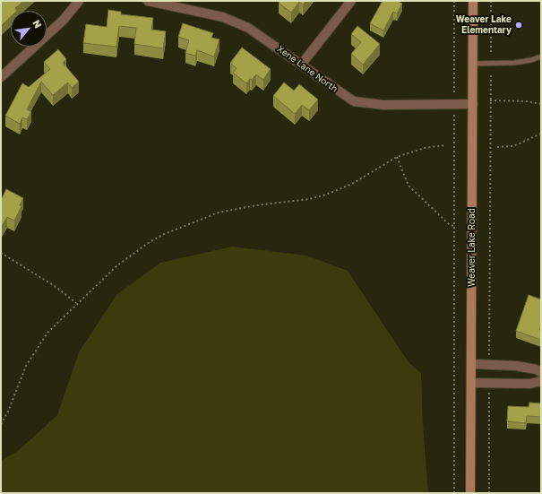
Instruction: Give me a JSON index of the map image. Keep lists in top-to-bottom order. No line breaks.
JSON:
{"streets":{"main road":["Weaver Lake Road"],"street":["Xene Lane North"]},"crossings":[["Xene Lane North","Weaver Lake Road"]],"places":["Weaver Lake Elementary"],"north":"top right"}
